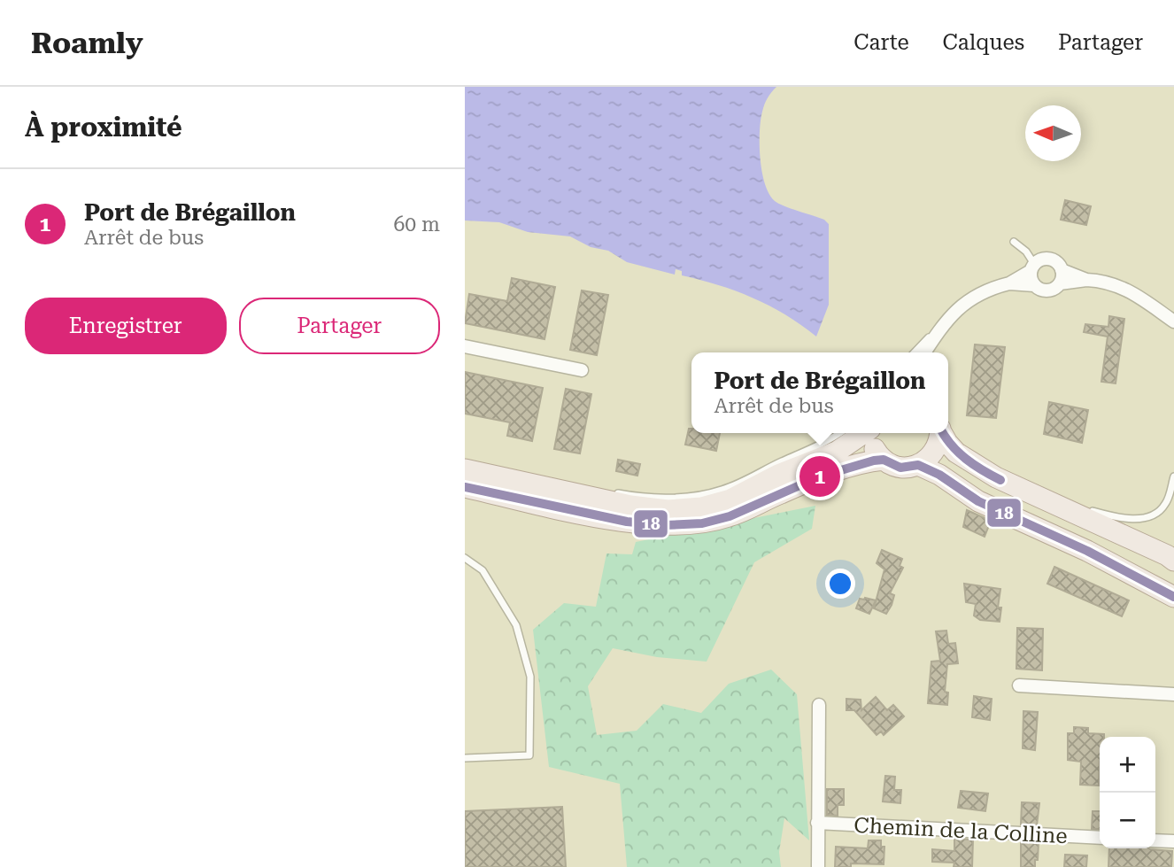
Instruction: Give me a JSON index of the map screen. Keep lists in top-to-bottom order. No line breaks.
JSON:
{"streets":{"street":["Chemin de la Colline"]},"lines":["transit line 18"],"north":"left","page":{"header":"Roamly","nav":["Carte","Calques","Partager"],"heading":"À proximité","list":[{"mark":"1","name":"Port de Brégaillon","note":"Arrêt de bus","value":"60 m"}],"buttons":["Enregistrer","Partager"],"popup":["Port de Brégaillon","Arrêt de bus"],"pins":"1","map_buttons":["+","−"]}}
